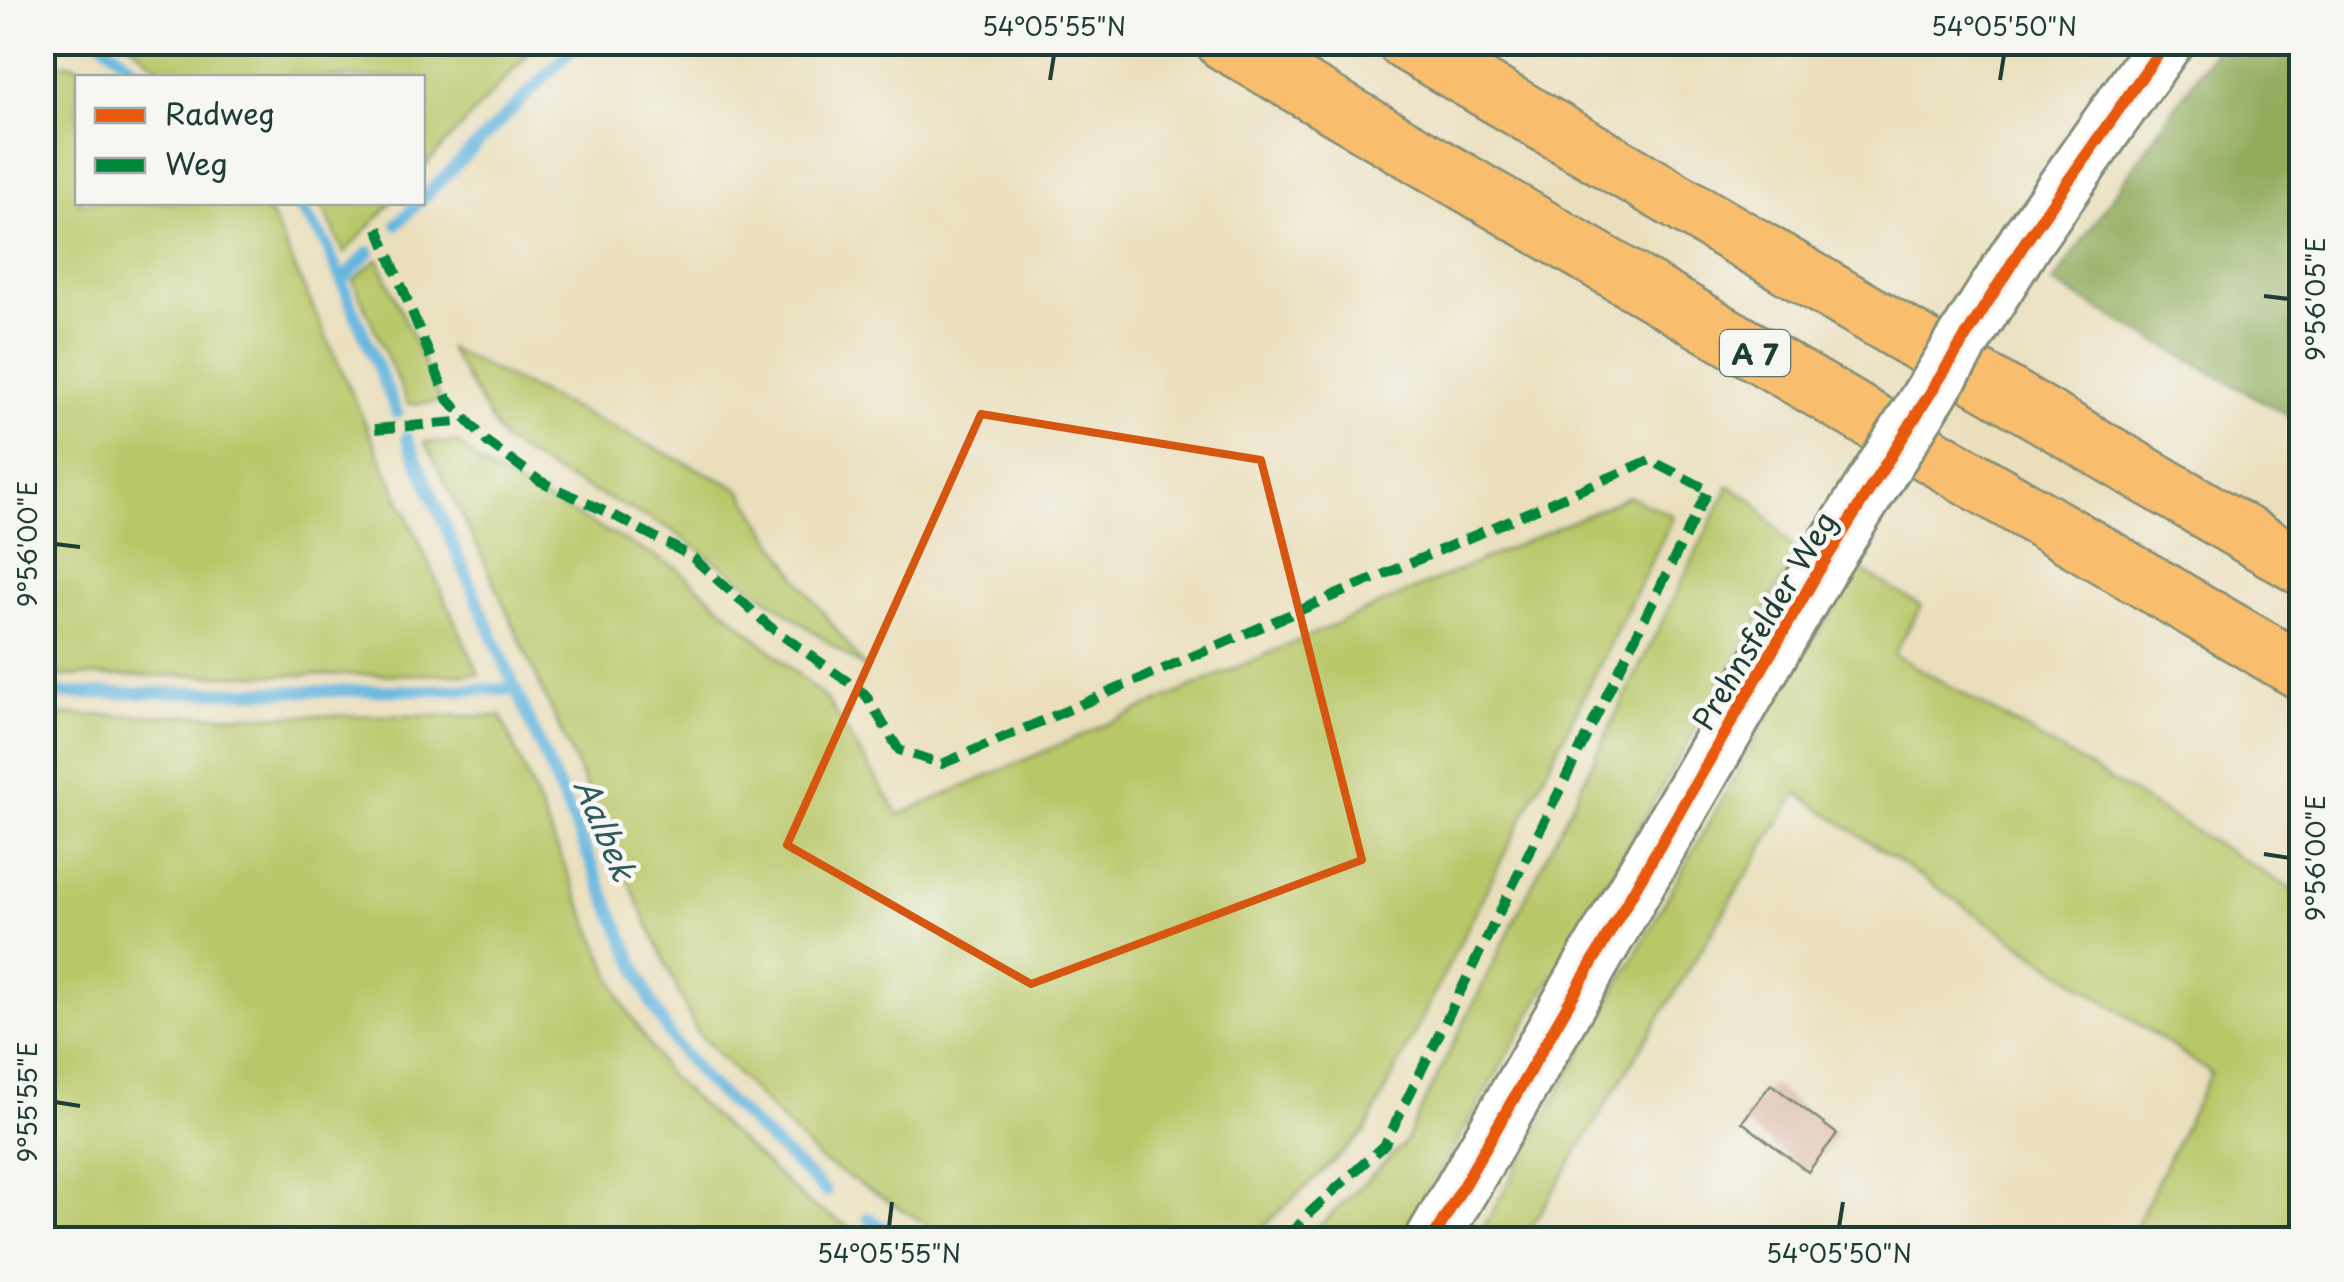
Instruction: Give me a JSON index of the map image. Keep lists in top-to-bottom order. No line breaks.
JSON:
{"streets":{"highway":["A 7"],"street":["Prehnsfelder Weg"]},"water":["Aalbek"],"legend":["Radweg","Weg"],"coordinates":["54°05'55\"N","54°05'50\"N","9°56'05\"E","9°56'00\"E","9°55'55\"E"]}
